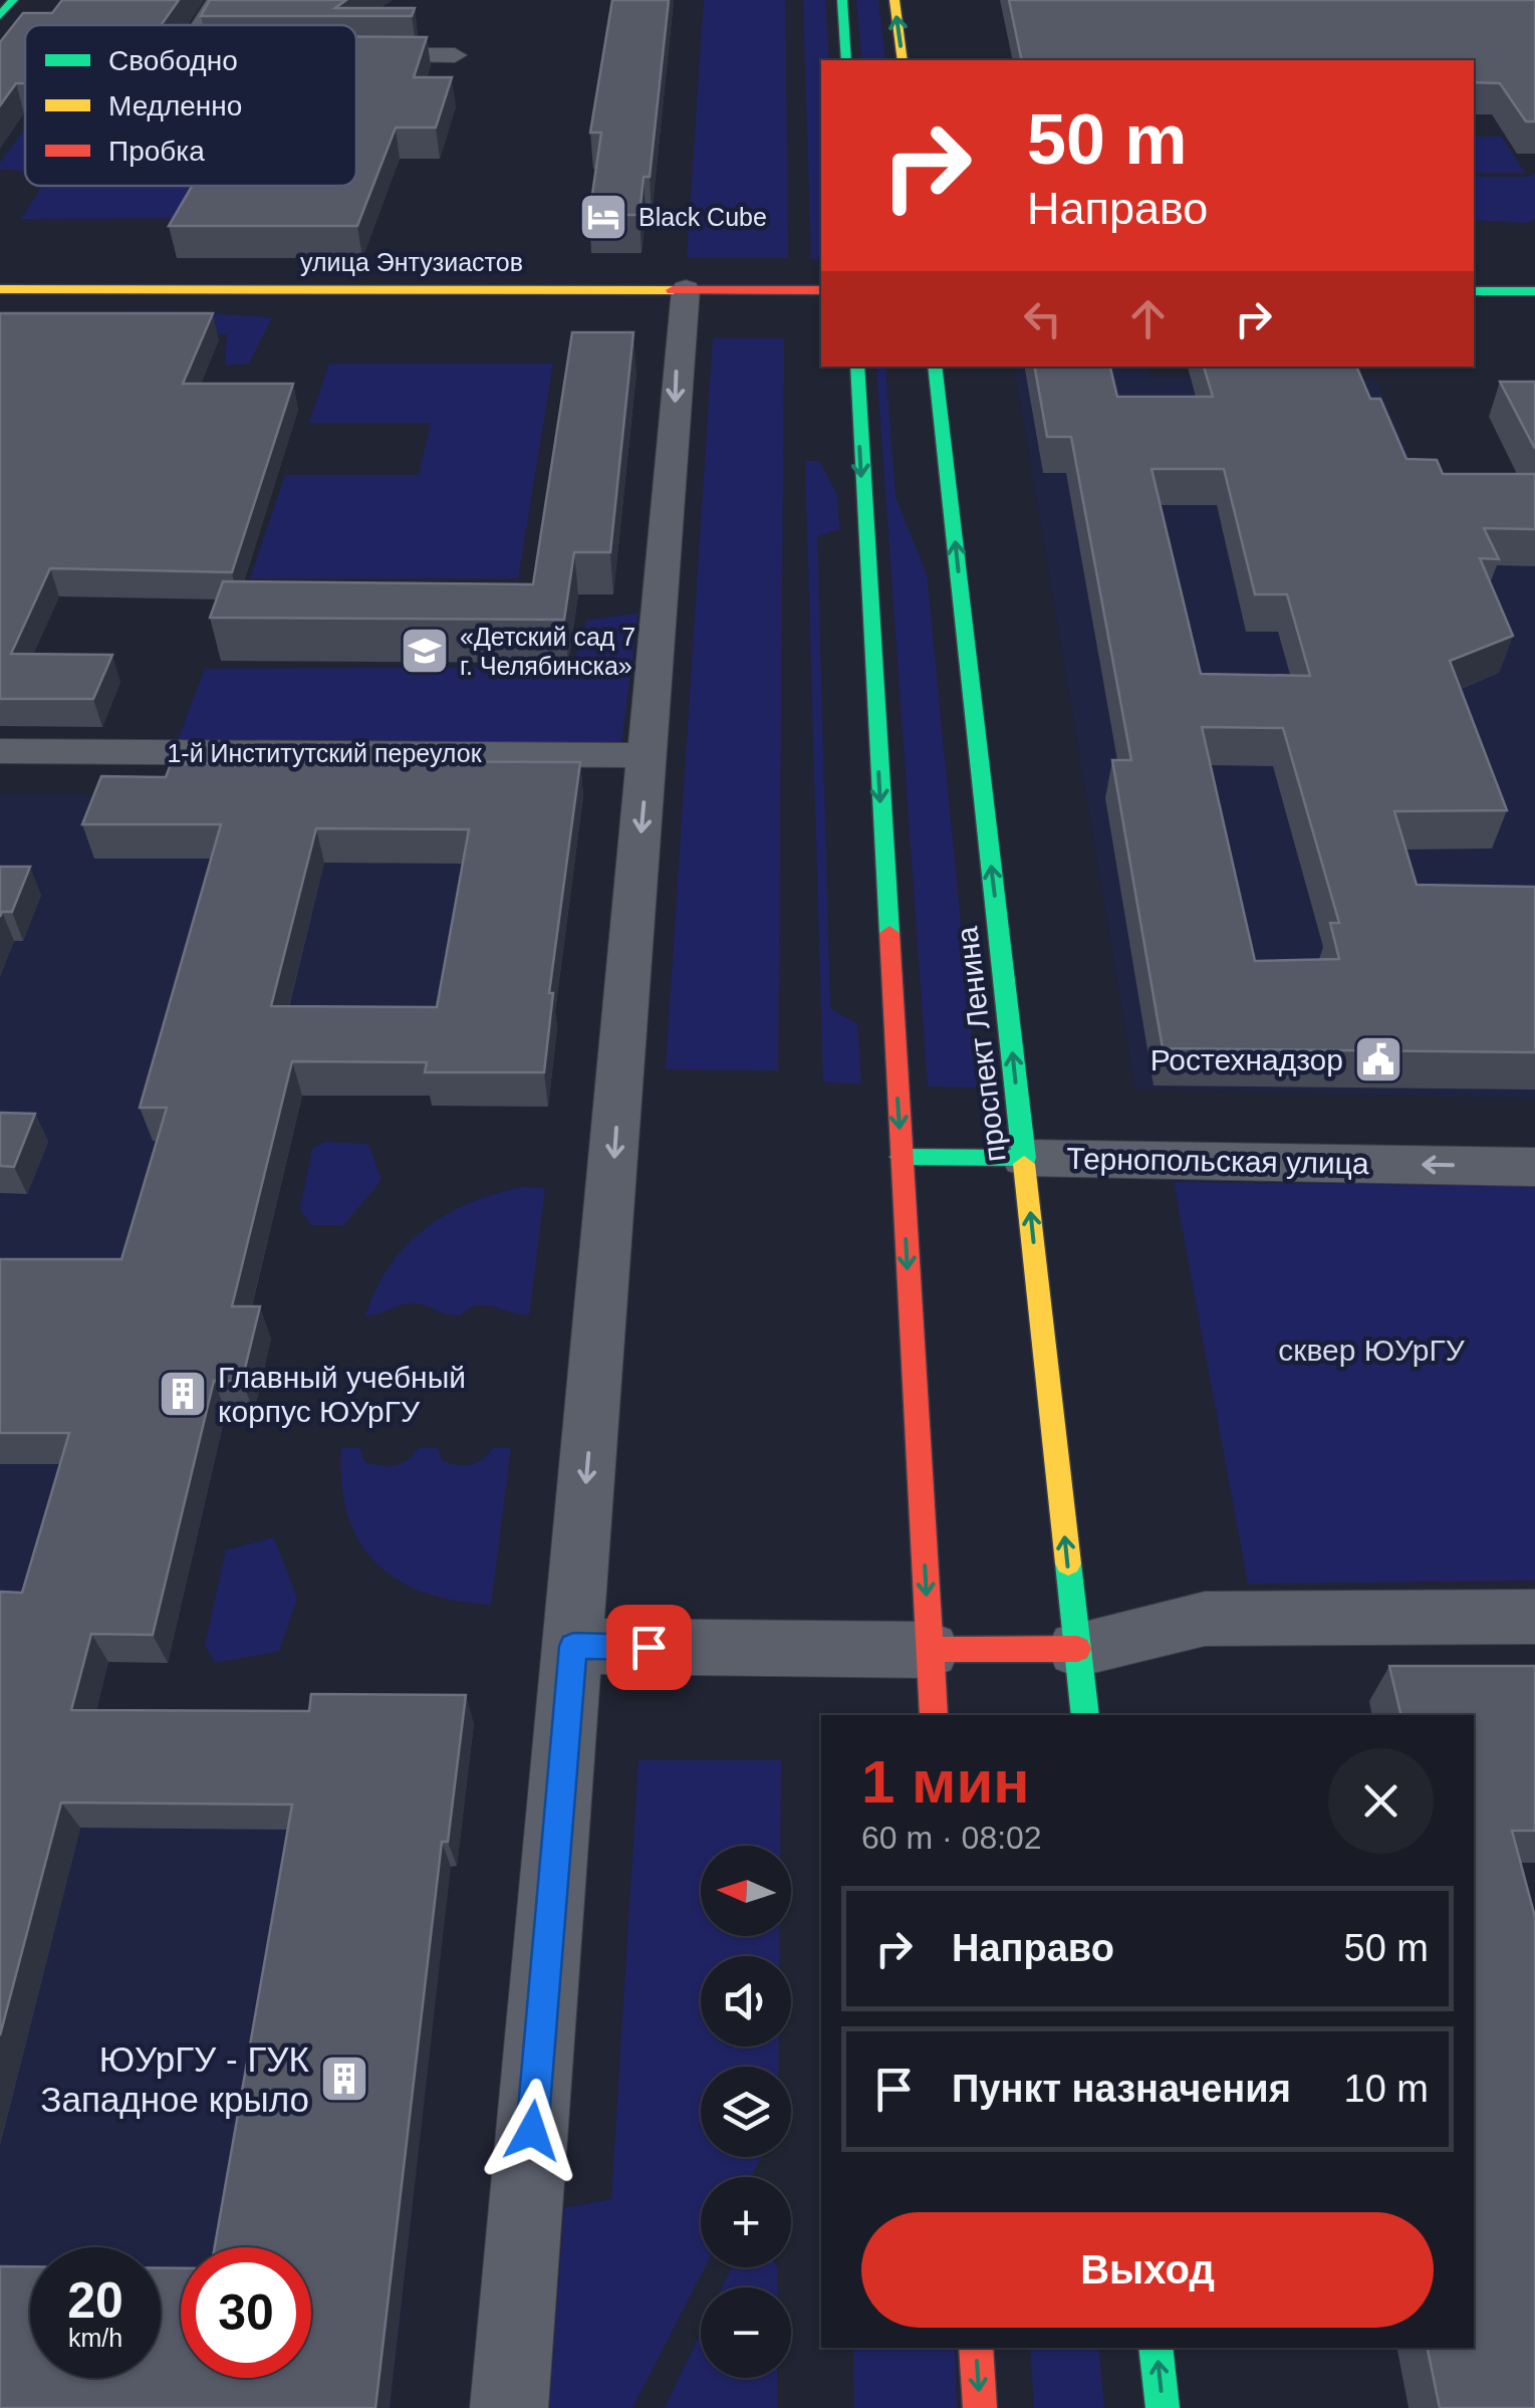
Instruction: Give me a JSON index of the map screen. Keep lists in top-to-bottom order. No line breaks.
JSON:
{"streets":{"main road":["улица Энтузиастов","проспект Ленина","Тернопольская улица"],"street":["1-й Институтский переулок"]},"crossings":[["проспект Ленина","Тернопольская улица"]],"one_way":["Тернопольская улица"],"parks":["сквер ЮУрГУ"],"places":{"hotel":["Black Cube"],"school or university":["«Детский сад 7 г. Челябинска»"],"public building":["Ростехнадзор"],"building":["Главный учебный корпус ЮУрГУ","ЮУрГУ - ГУК Западное крыло"]},"legend":["Свободно","Медленно","Пробка"],"north":"left","page":{"turn":["50 m","Направо"],"heading":["1 мин","60 m · 08:02"],"map_buttons":["+","−"],"list":[{"name":"Направо","value":"50 m"},{"name":"Пункт назначения","value":"10 m"}],"buttons":"Выход","speed":"20 km/h","limit":"30"}}
